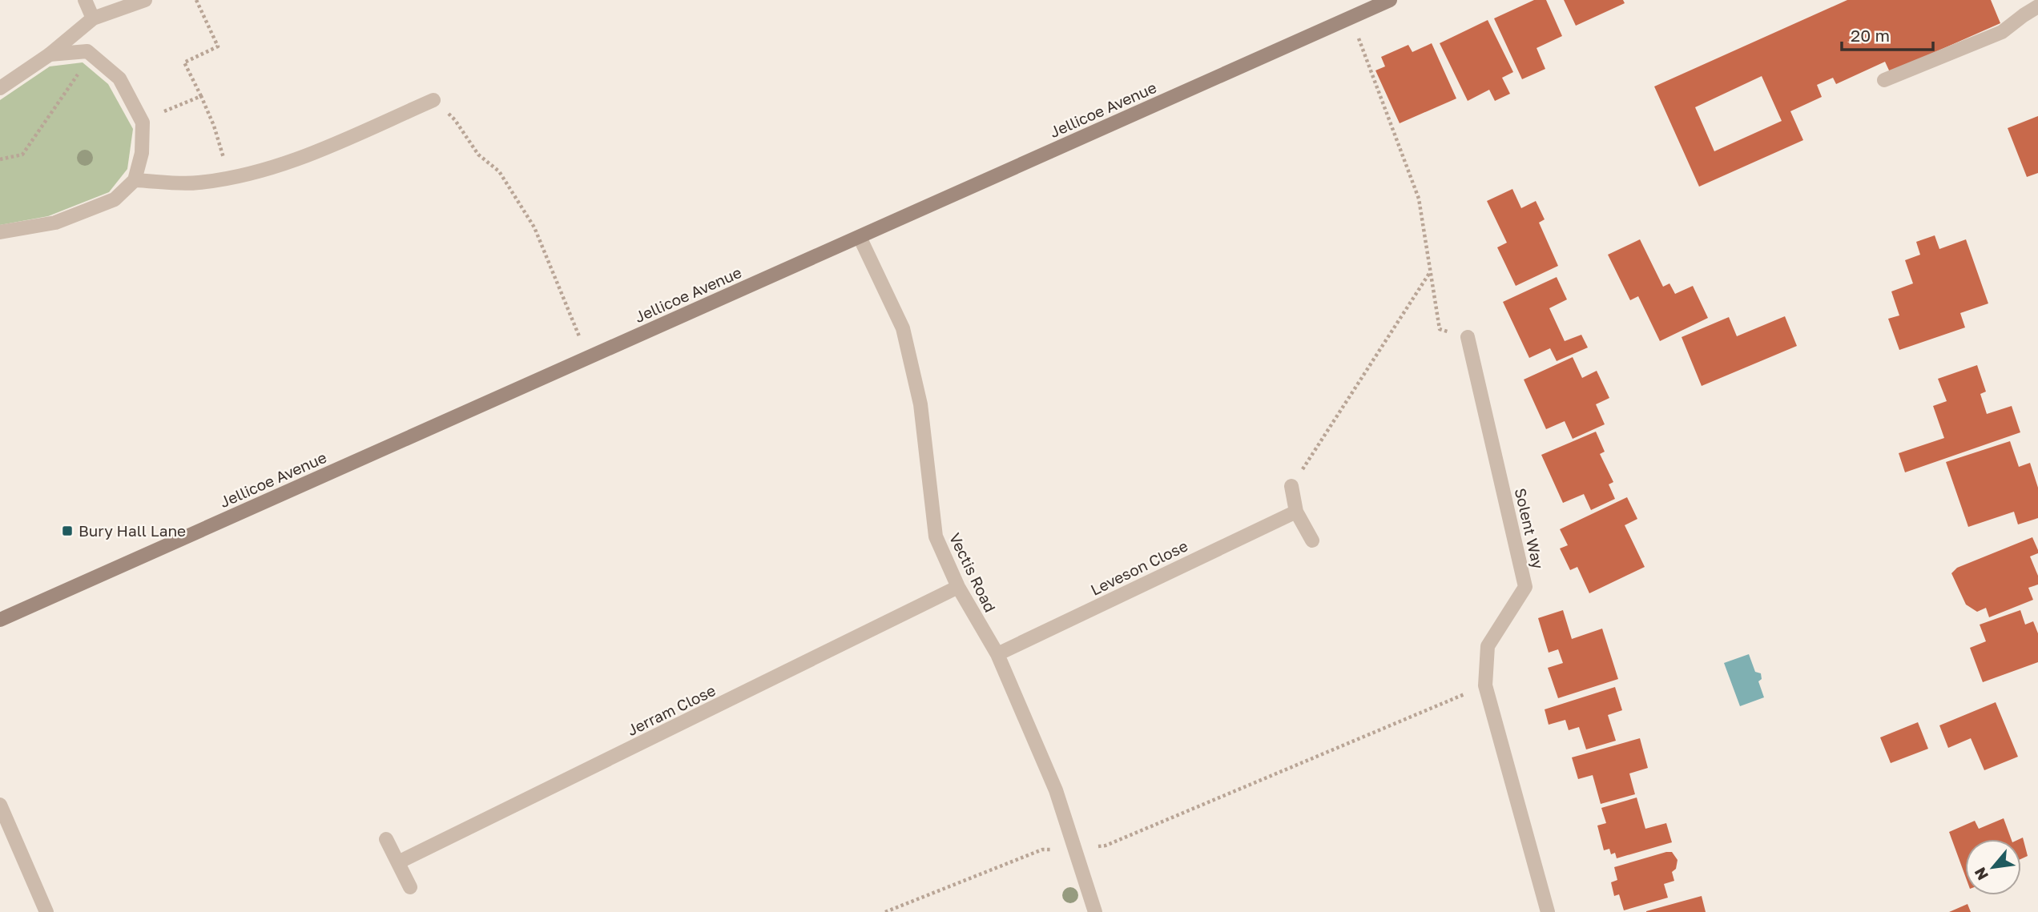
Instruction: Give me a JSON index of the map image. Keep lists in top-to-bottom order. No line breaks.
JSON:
{"streets":{"street":["Jellicoe Avenue","Solent Way","Leveson Close","Vectis Road","Jerram Close"]},"crossings":[["Jellicoe Avenue","Vectis Road"],["Leveson Close","Vectis Road"],["Vectis Road","Jerram Close"]],"places":{"transit":["Bury Hall Lane"]},"scale_bar":"20 m","north":"bottom left"}
